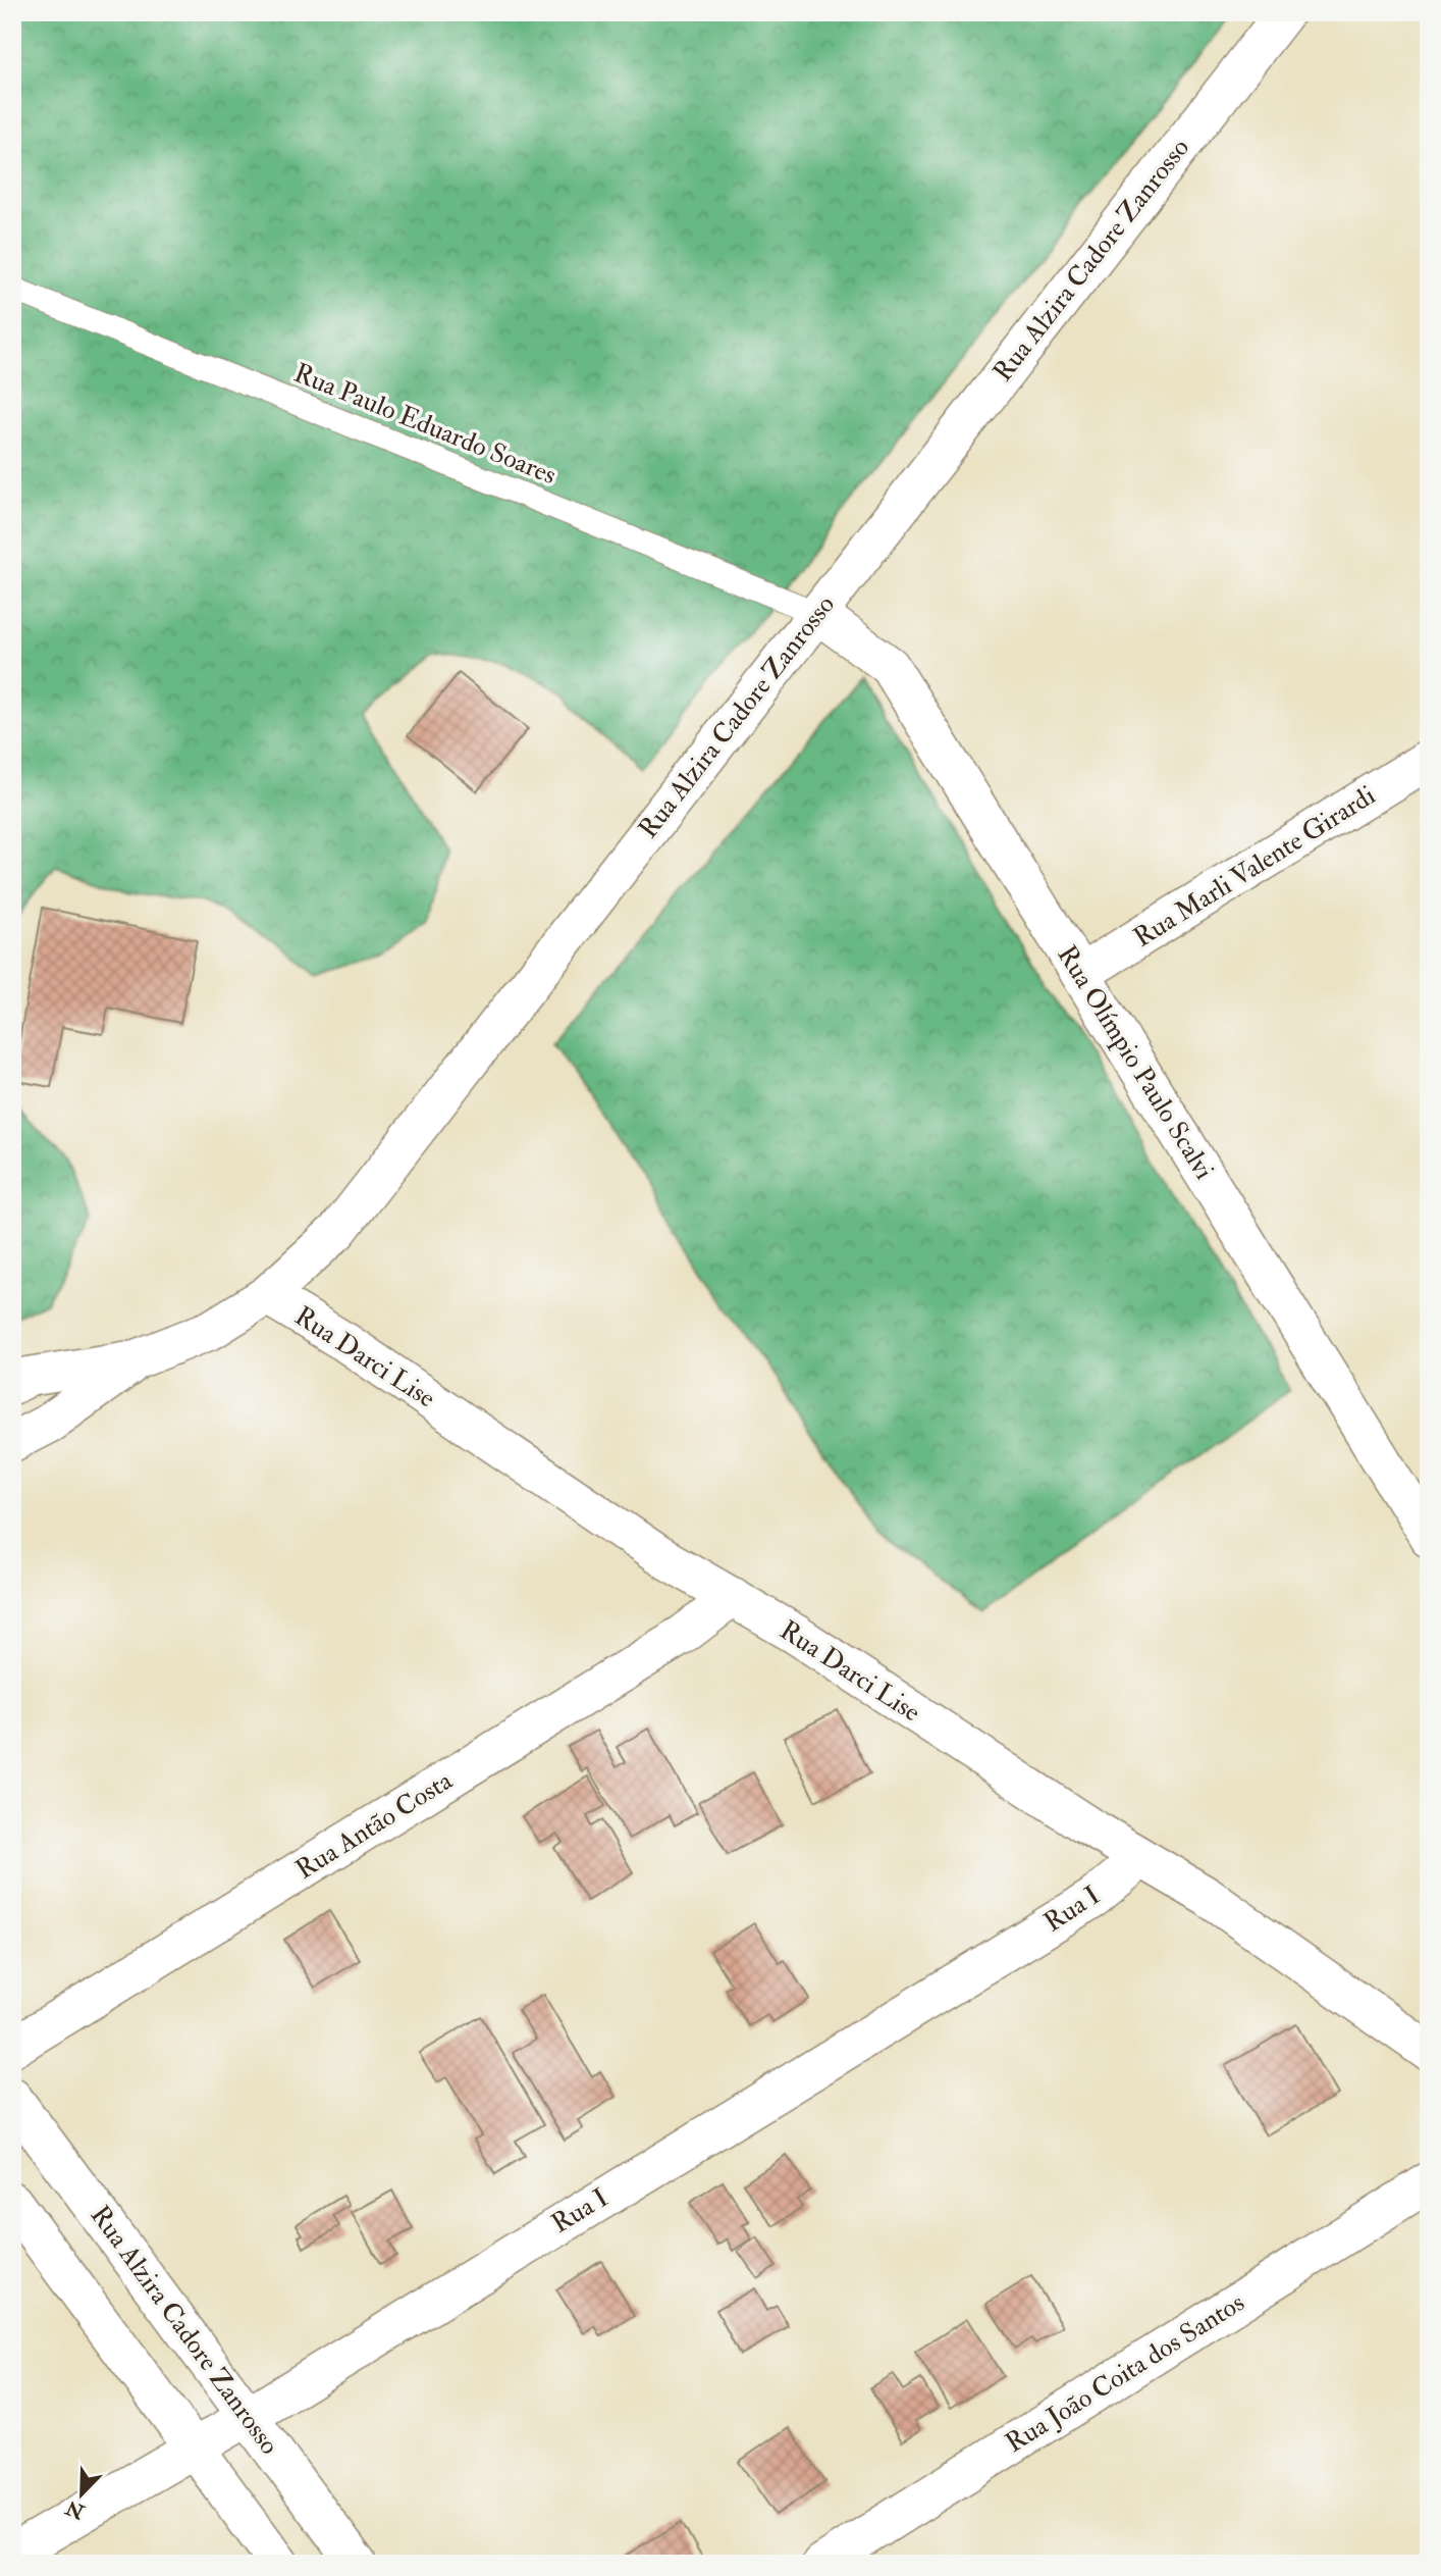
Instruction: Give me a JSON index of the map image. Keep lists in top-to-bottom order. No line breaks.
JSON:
{"streets":{"street":["Rua Alzira Cadore Zanrosso","Rua Marli Valente Girardi","Rua Olímpio Paulo Scalvi","Rua Darci Lise","Rua Antão Costa","Rua I","Rua João Coita dos Santos"],"lane":["Rua Paulo Eduardo Soares"]},"crossings":[["Rua Alzira Cadore Zanrosso","Rua Paulo Eduardo Soares"],["Rua Alzira Cadore Zanrosso","Rua Olímpio Paulo Scalvi"],["Rua Alzira Cadore Zanrosso","Rua Darci Lise"],["Rua Alzira Cadore Zanrosso","Rua I"],["Rua Paulo Eduardo Soares","Rua Olímpio Paulo Scalvi"],["Rua Marli Valente Girardi","Rua Olímpio Paulo Scalvi"],["Rua Darci Lise","Rua Antão Costa"],["Rua Darci Lise","Rua I"]],"north":"bottom left"}
